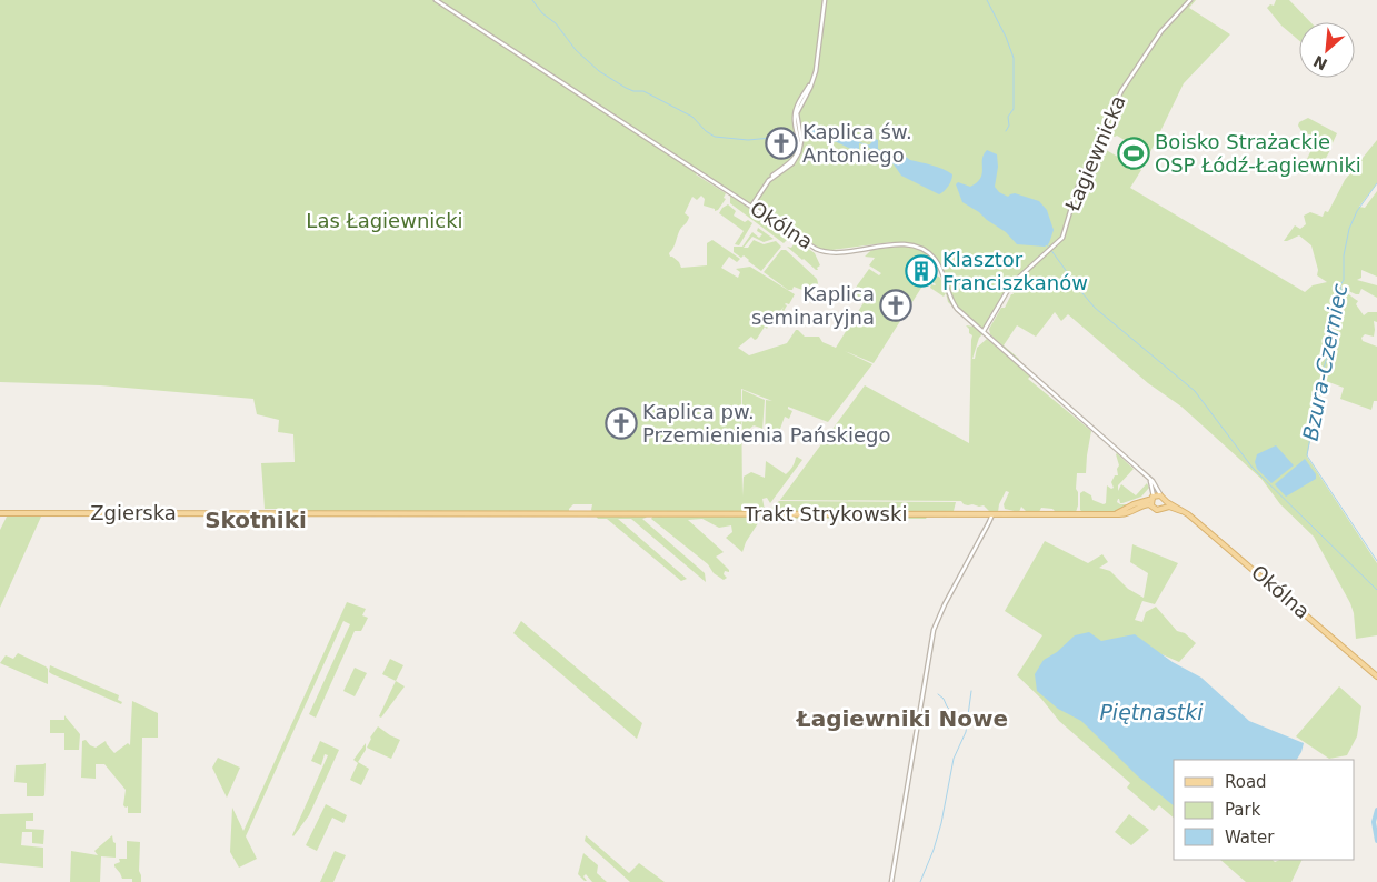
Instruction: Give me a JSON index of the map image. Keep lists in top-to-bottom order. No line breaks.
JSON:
{"streets":{"main road":["Okólna","Zgierska","Trakt Strykowski"],"street":["Łagiewnicka"]},"crossings":[["Łagiewnicka","Okólna"],["Okólna","Trakt Strykowski"],["Zgierska","Trakt Strykowski"]],"districts":["Skotniki","Łagiewniki Nowe"],"water":["Bzura-Czerniec","Piętnastki"],"parks":["Las Łagiewnicki"],"places":{"church":["Kaplica św. Antoniego","Kaplica seminaryjna","Kaplica pw. Przemienienia Pańskiego"],"sports":["Boisko Strażackie OSP Łódź-Łagiewniki"],"building":["Klasztor Franciszkanów"]},"legend":["Road","Park","Water"],"north":"bottom left"}
